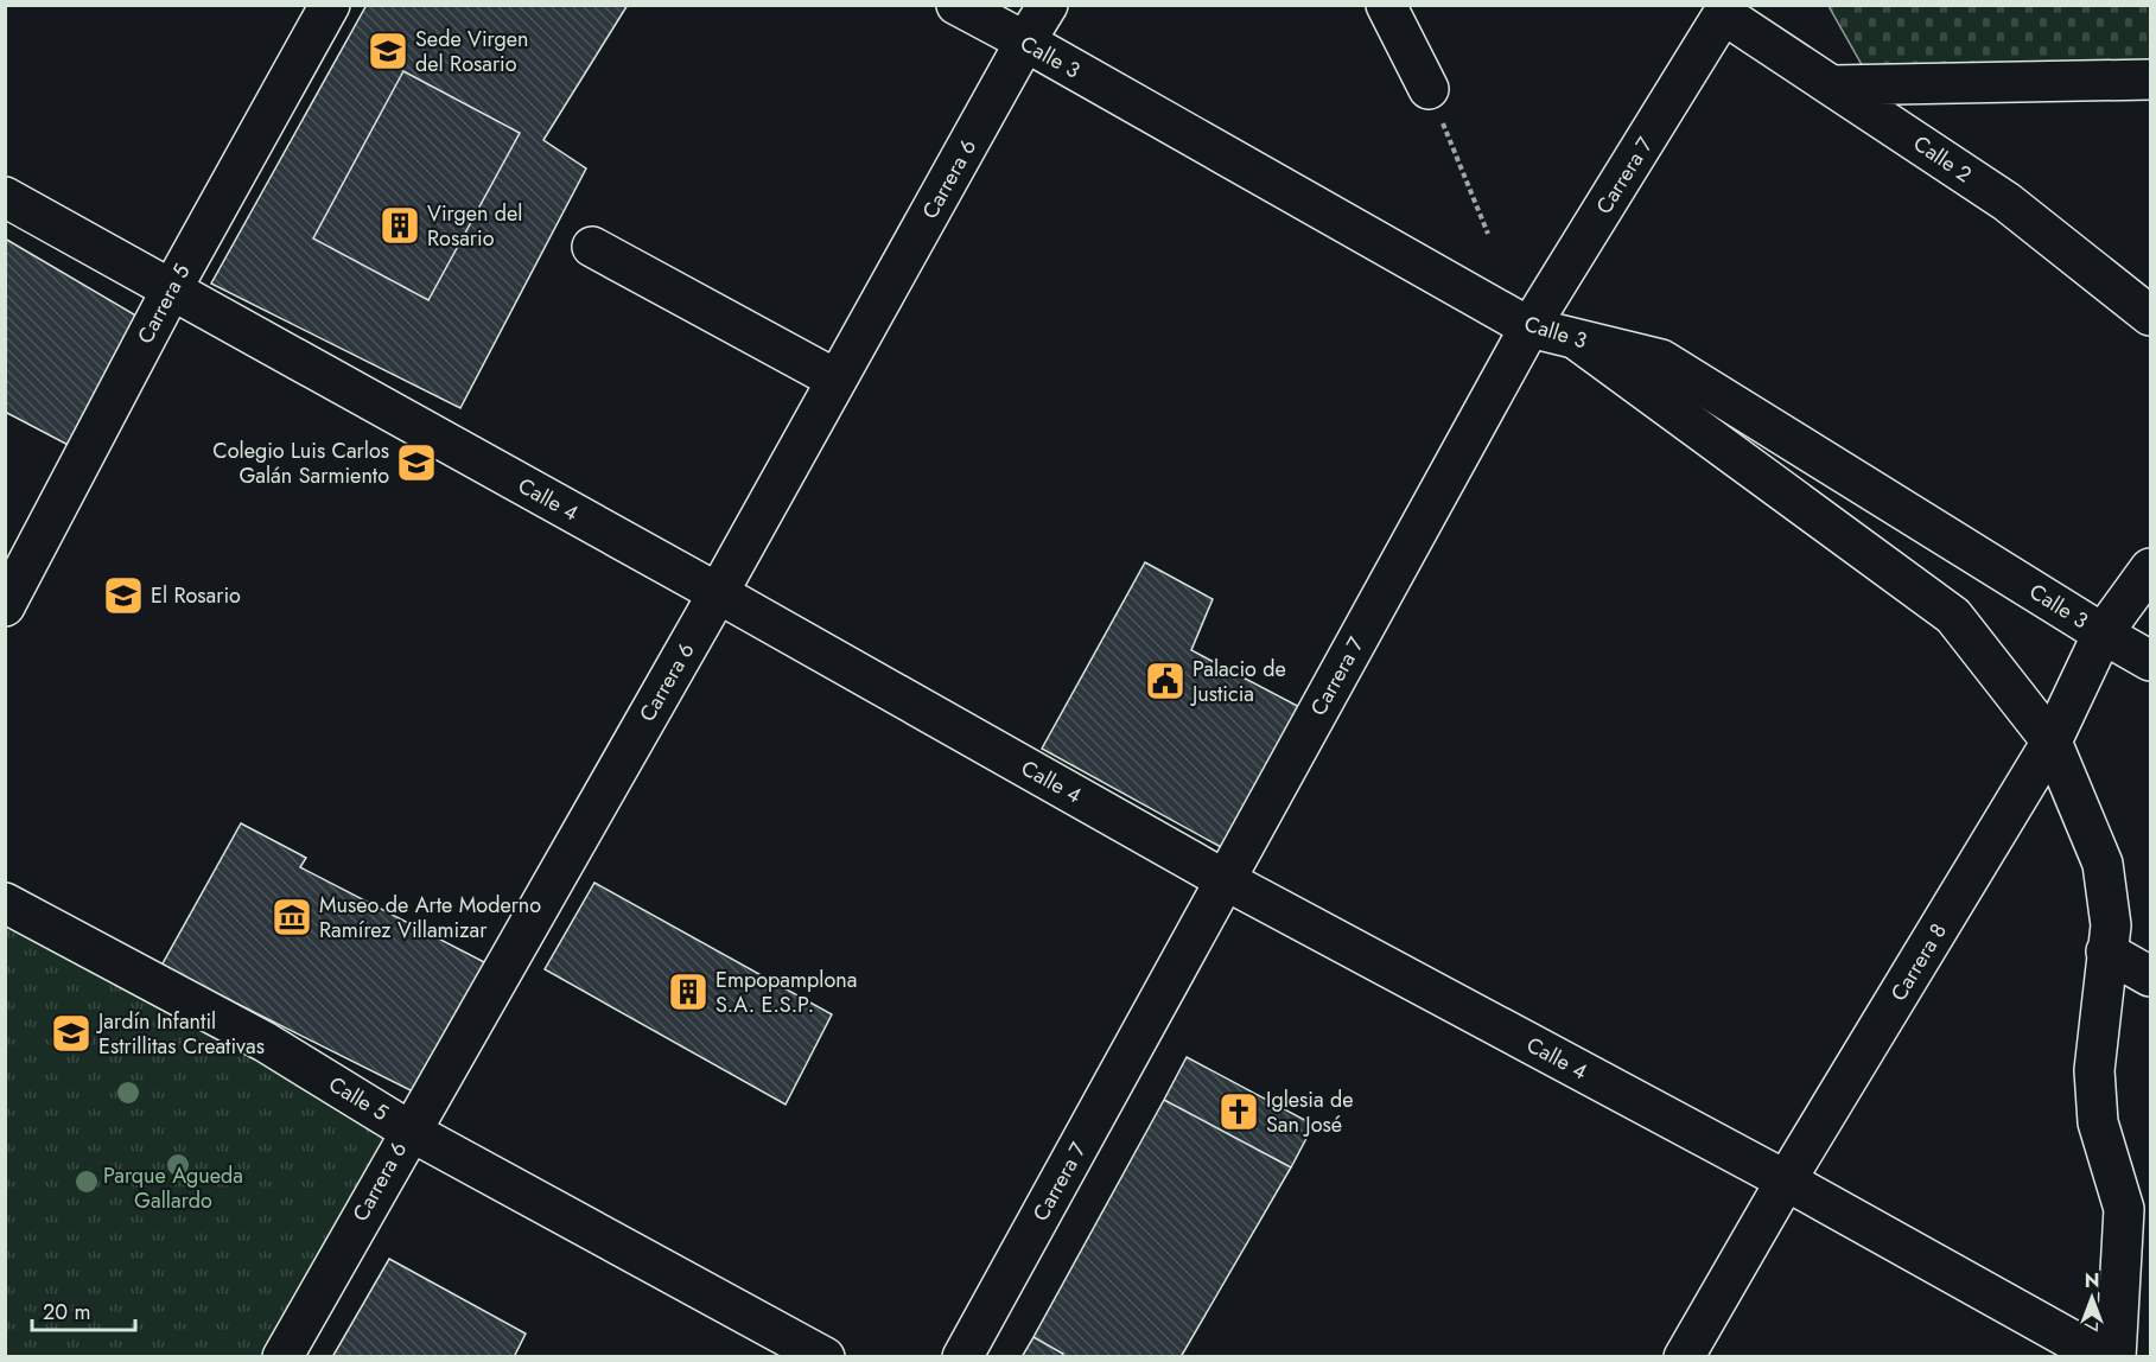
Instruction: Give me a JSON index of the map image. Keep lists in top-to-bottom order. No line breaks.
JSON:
{"streets":{"street":["Calle 3","Calle 2","Carrera 7","Carrera 6","Carrera 5","Calle 4","Carrera 8","Calle 5"]},"crossings":[["Calle 3","Carrera 7"],["Calle 3","Carrera 6"],["Calle 3","Carrera 8"],["Calle 2","Carrera 7"],["Carrera 7","Calle 4"],["Carrera 6","Calle 4"],["Carrera 6","Calle 5"],["Carrera 5","Calle 4"],["Calle 4","Carrera 8"]],"parks":["Parque Agueda Gallardo"],"places":{"school or university":["Sede Virgen del Rosario","Colegio Luis Carlos Galán Sarmiento","El Rosario","Jardín Infantil Estrillitas Creativas"],"building":["Virgen del Rosario","Empopamplona S.A. E.S.P."],"public building":["Palacio de Justicia"],"museum":["Museo de Arte Moderno Ramírez Villamizar"],"church":["Iglesia de San José"]},"scale_bar":"20 m","north":"top"}
